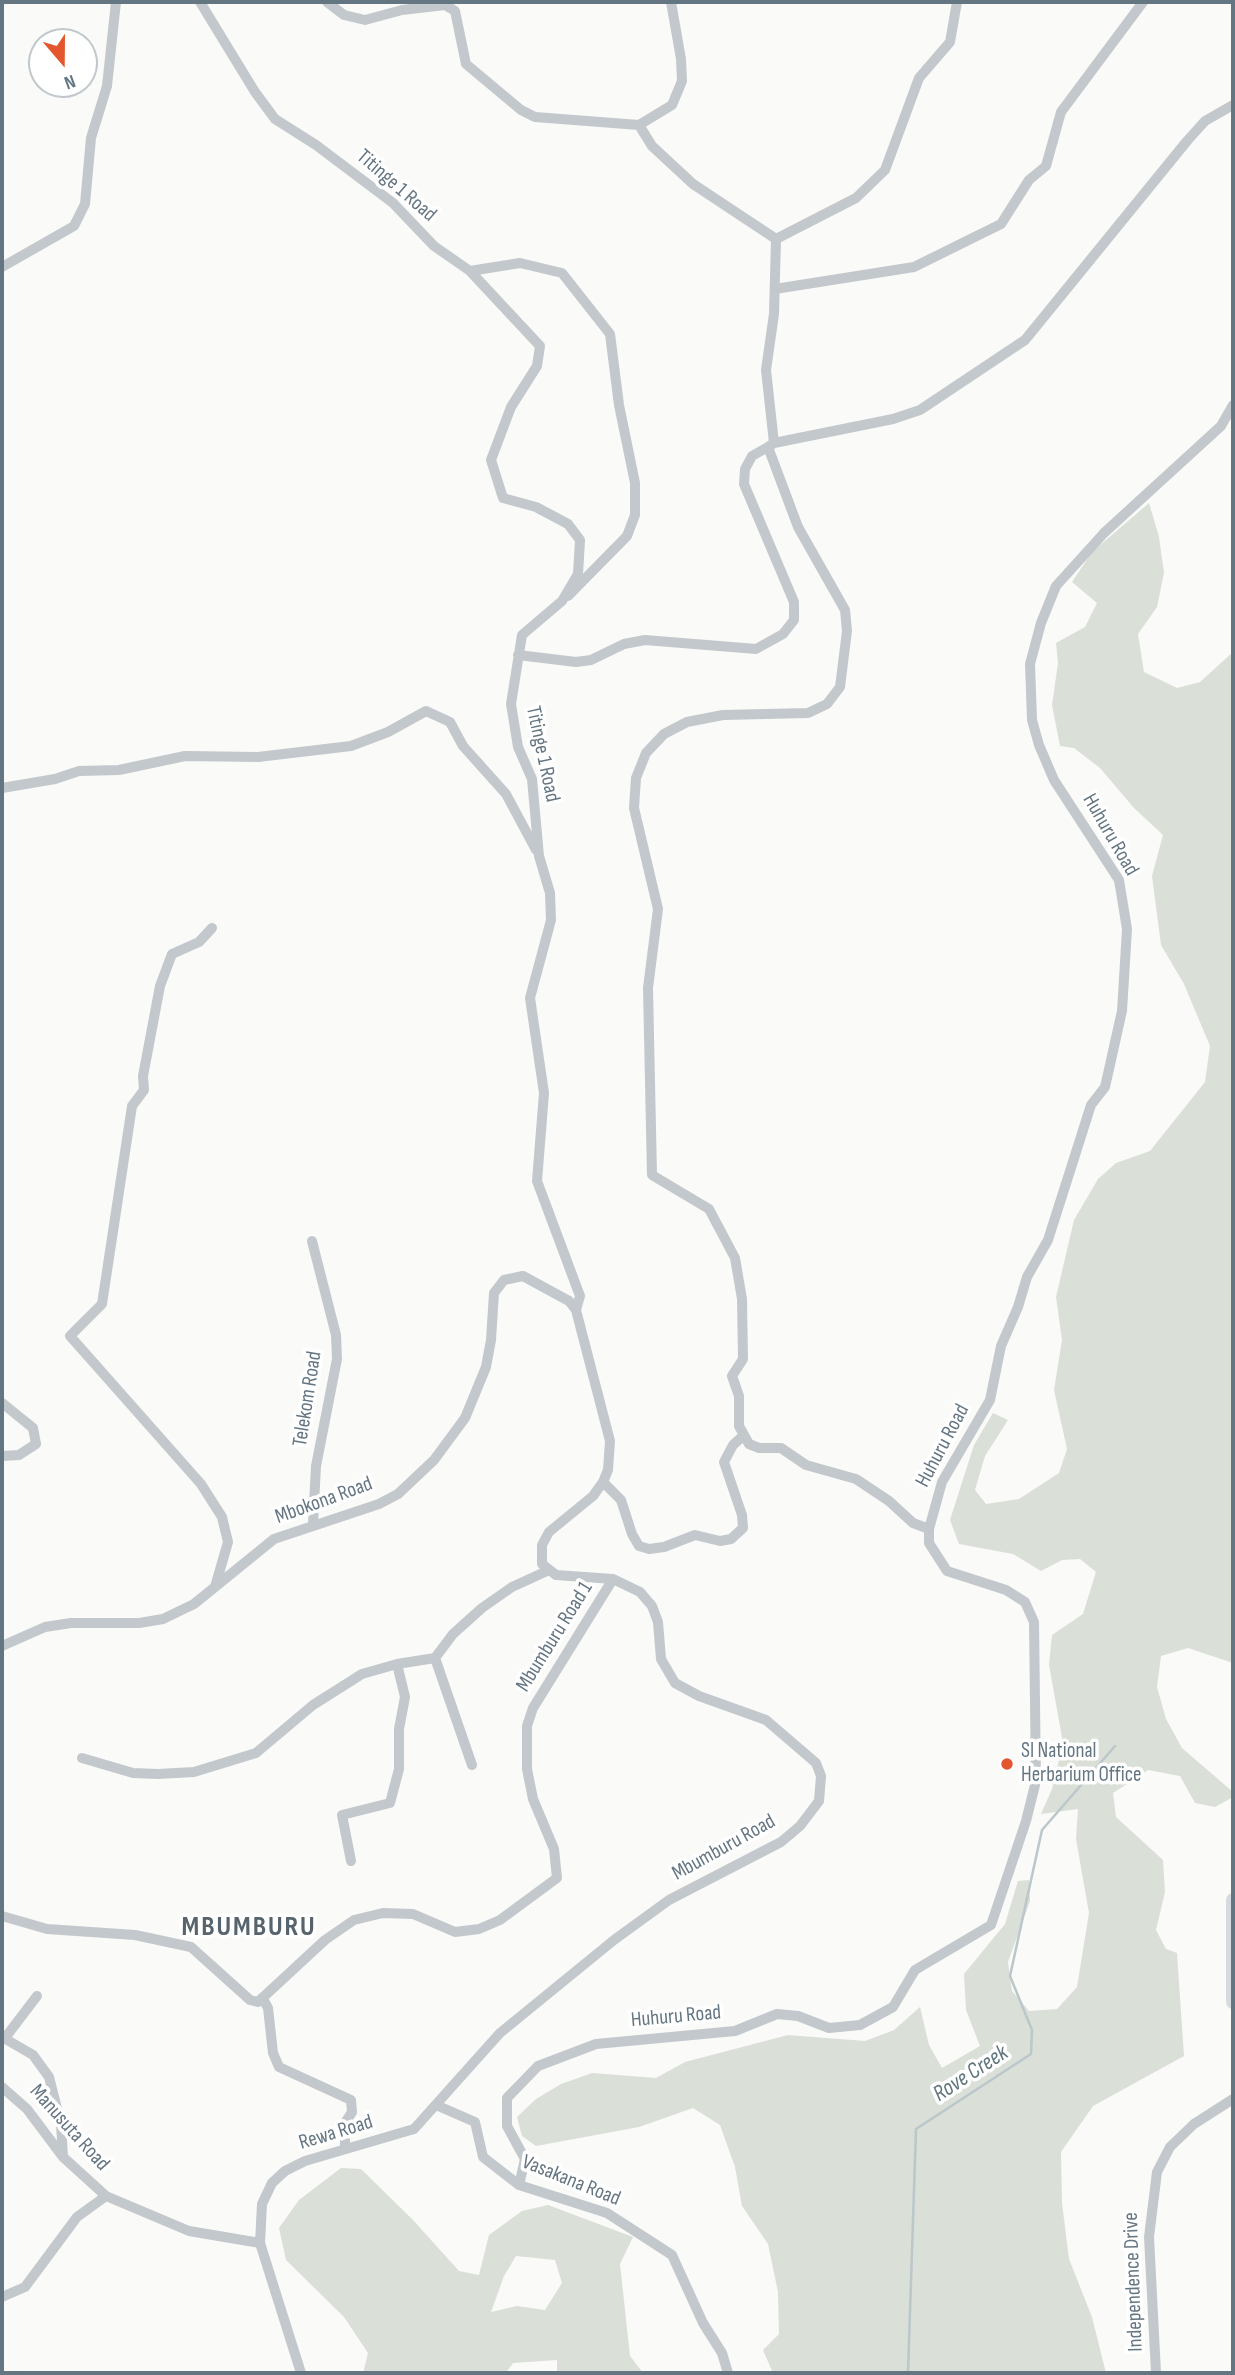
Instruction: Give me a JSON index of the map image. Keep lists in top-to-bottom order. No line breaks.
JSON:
{"streets":{"street":["Titinge 1 Road","Huhuru Road","Telekom Road","Mbokona Road","Mbumburu Road 1","Mbumburu Road","Manusuta Road","Rewa Road","Vasakana Road","Independence Drive"]},"crossings":[["Titinge 1 Road","Mbokona Road"],["Huhuru Road","Vasakana Road"],["Telekom Road","Mbokona Road"],["Mbumburu Road 1","Mbumburu Road"],["Mbumburu Road","Rewa Road"],["Mbumburu Road","Vasakana Road"],["Manusuta Road","Rewa Road"],["Rewa Road","Vasakana Road"]],"districts":["MBUMBURU"],"water":["Rove Creek"],"places":["SI National Herbarium Office"],"north":"bottom"}
